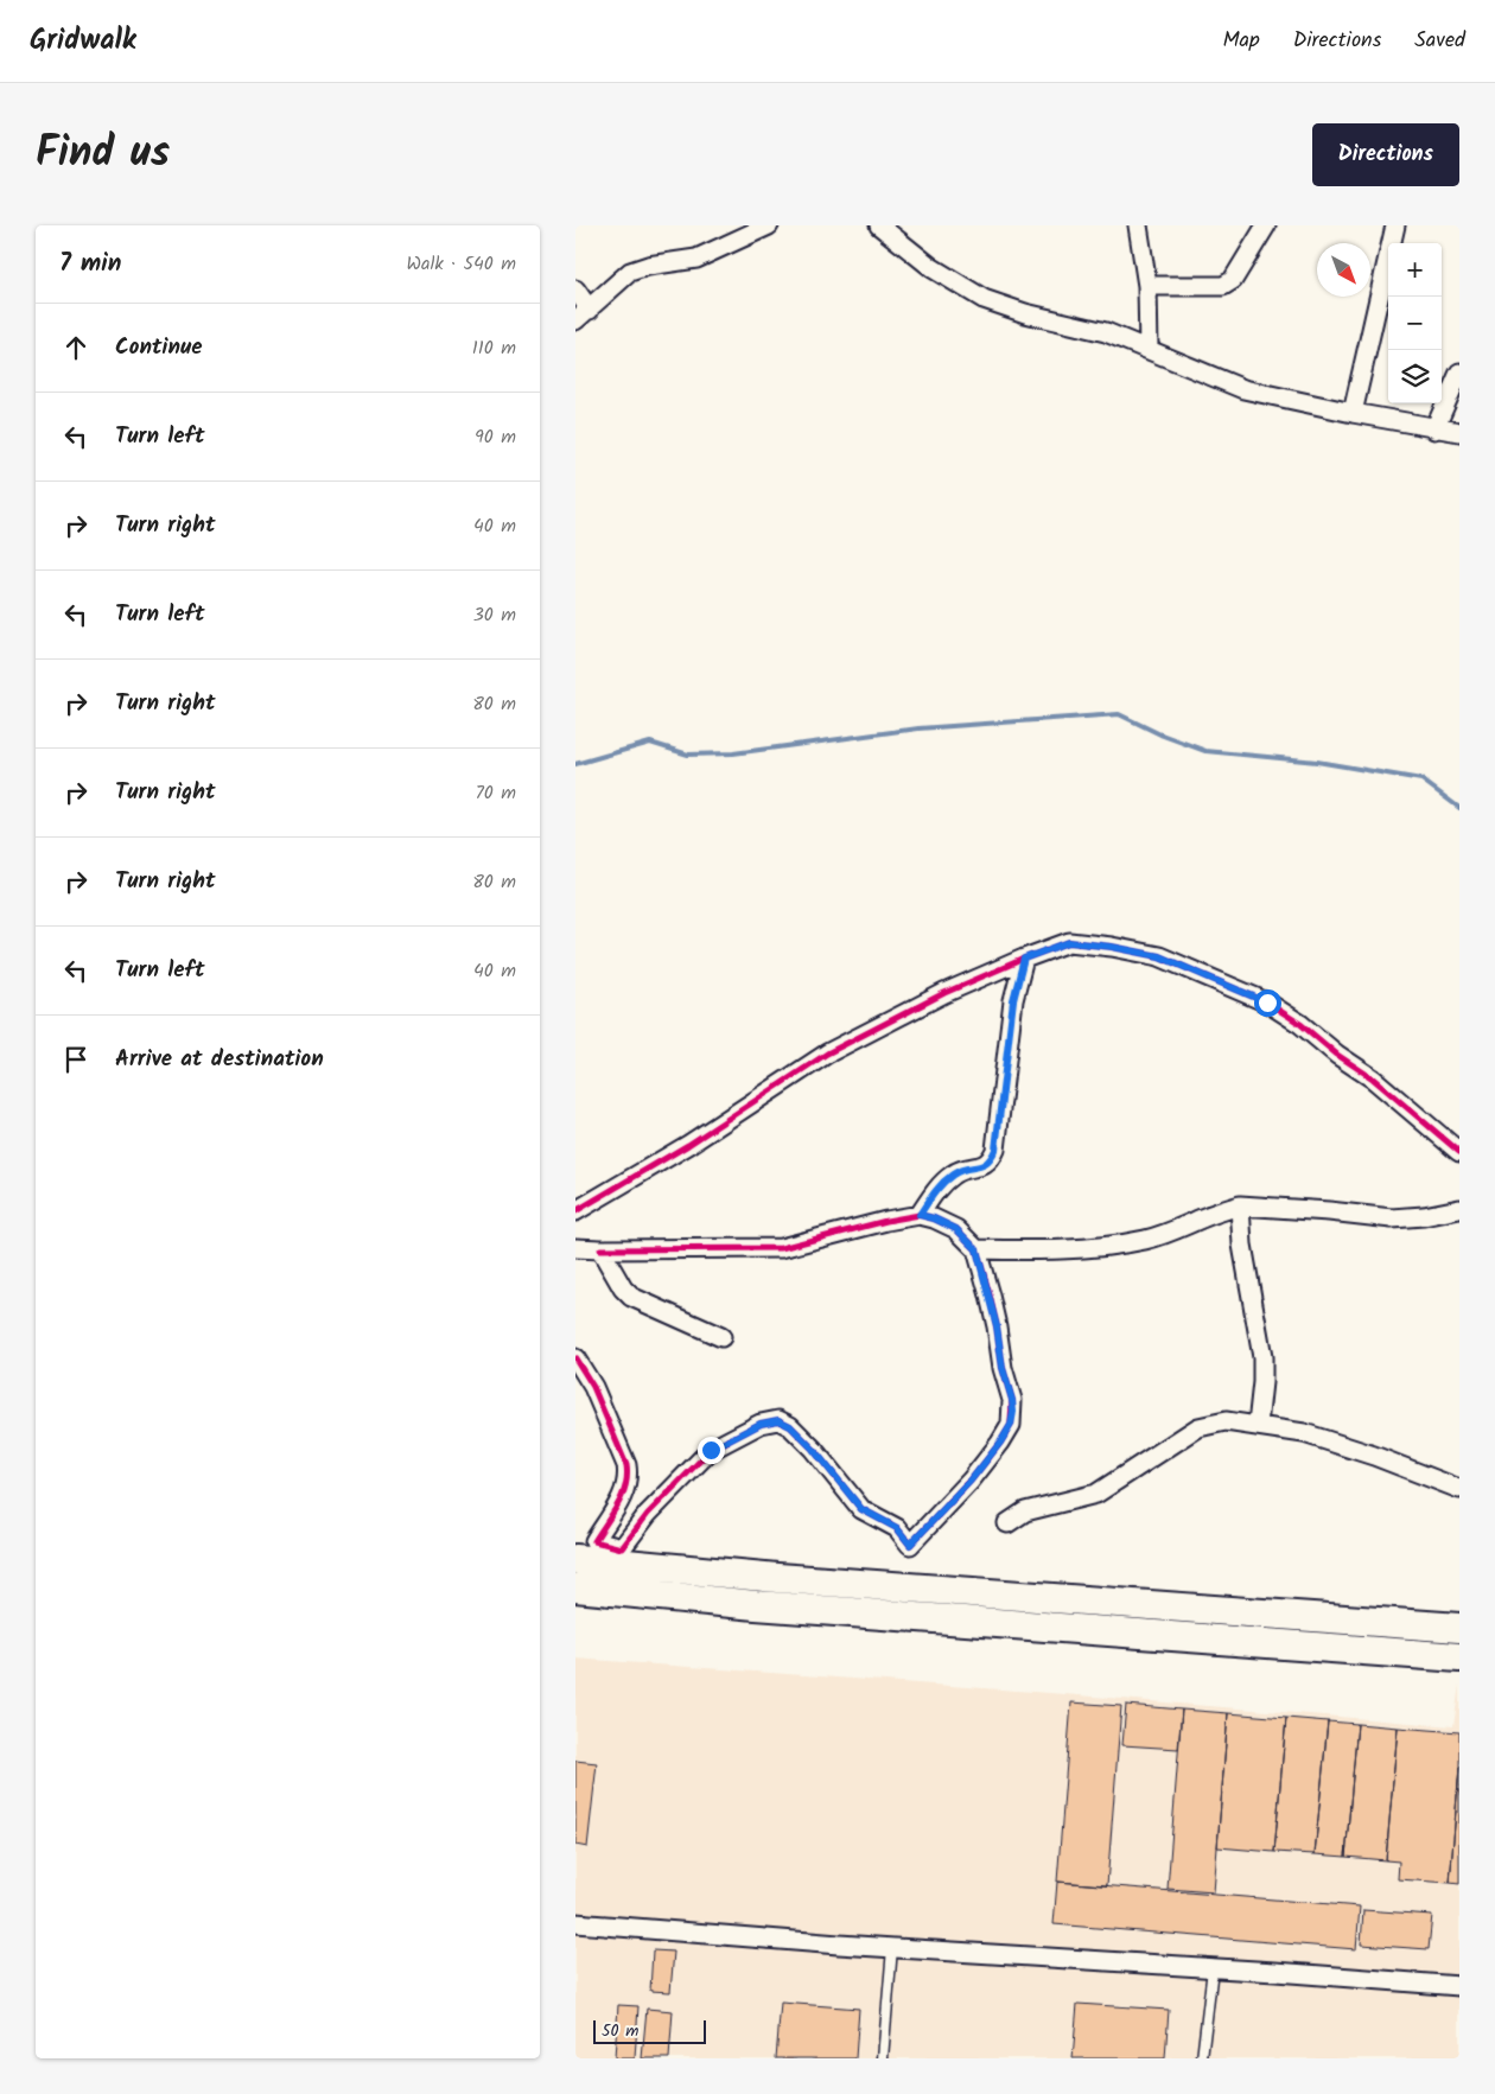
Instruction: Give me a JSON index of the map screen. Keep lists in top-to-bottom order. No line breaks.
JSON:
{"scale_bar":"50 m","north":"bottom right","page":{"header":"Gridwalk","nav":["Map","Directions","Saved"],"title":"Find us","buttons":"Directions","heading":["7 min","Walk · 540 m"],"map_buttons":["+","−"],"list":[["Continue","110 m"],["Turn left","90 m"],["Turn right","40 m"],["Turn left","30 m"],["Turn right","80 m"],["Turn right","70 m"],["Turn right","80 m"],["Turn left","40 m"],"Arrive at destination"],"scale":"50 m"}}
